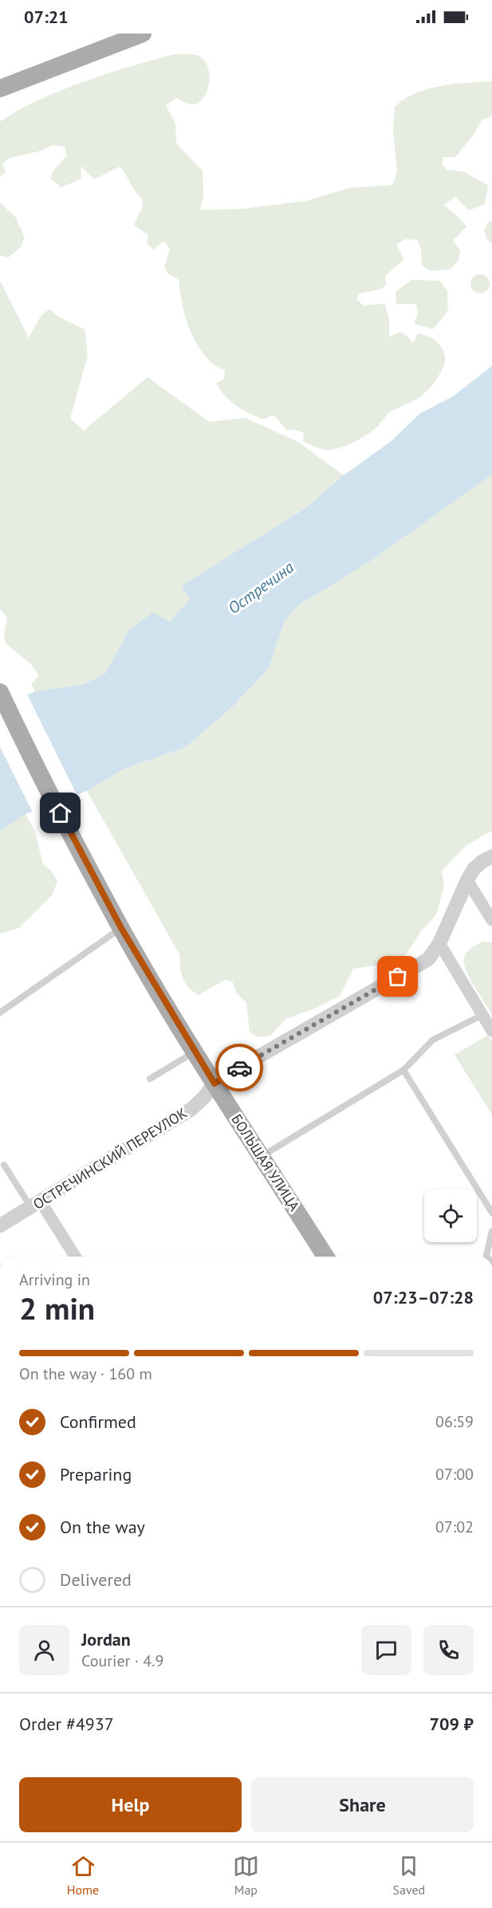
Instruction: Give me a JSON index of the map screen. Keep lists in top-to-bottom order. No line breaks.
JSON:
{"streets":{"main road":["БОЛЬШАЯ УЛИЦА"],"street":["ОСТРЕЧИНСКИЙ ПЕРЕУЛОК"]},"crossings":[["ОСТРЕЧИНСКИЙ ПЕРЕУЛОК","БОЛЬШАЯ УЛИЦА"]],"water":["Остречина"],"page":{"status":"07:21","heading":["2 min","Arriving in","07:23–07:28"],"panel":["Jordan","Courier · 4.9","Order #4937","709 ₽"],"bar":"On the way · 160 m","list":[["Confirmed","06:59"],["Preparing","07:00"],["On the way","07:02"],"Delivered"],"buttons":["Help","Share"],"tabs":["Home","Map","Saved"]}}
